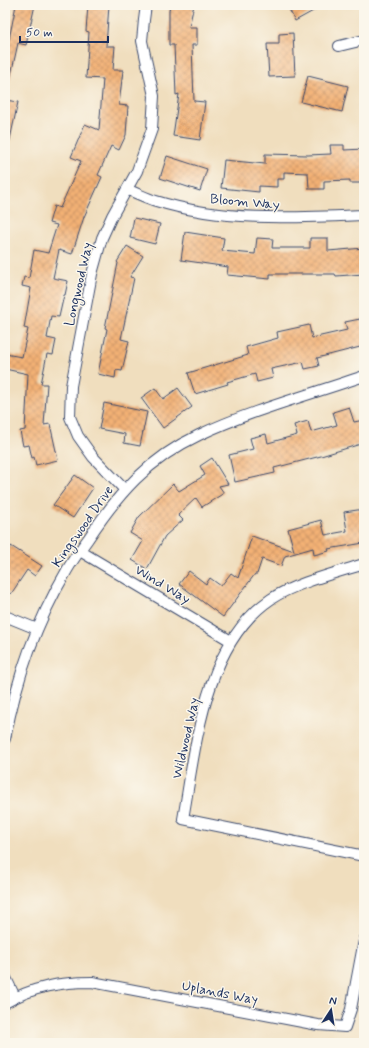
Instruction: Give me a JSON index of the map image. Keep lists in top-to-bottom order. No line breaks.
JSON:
{"streets":{"street":["Bloom Way","Longwood Way","Kingswood Drive","Wind Way","Wildwood Way","Uplands Way"]},"crossings":[["Bloom Way","Longwood Way"],["Longwood Way","Kingswood Drive"],["Kingswood Drive","Wind Way"],["Wind Way","Wildwood Way"]],"scale_bar":"50 m","north":"top"}
